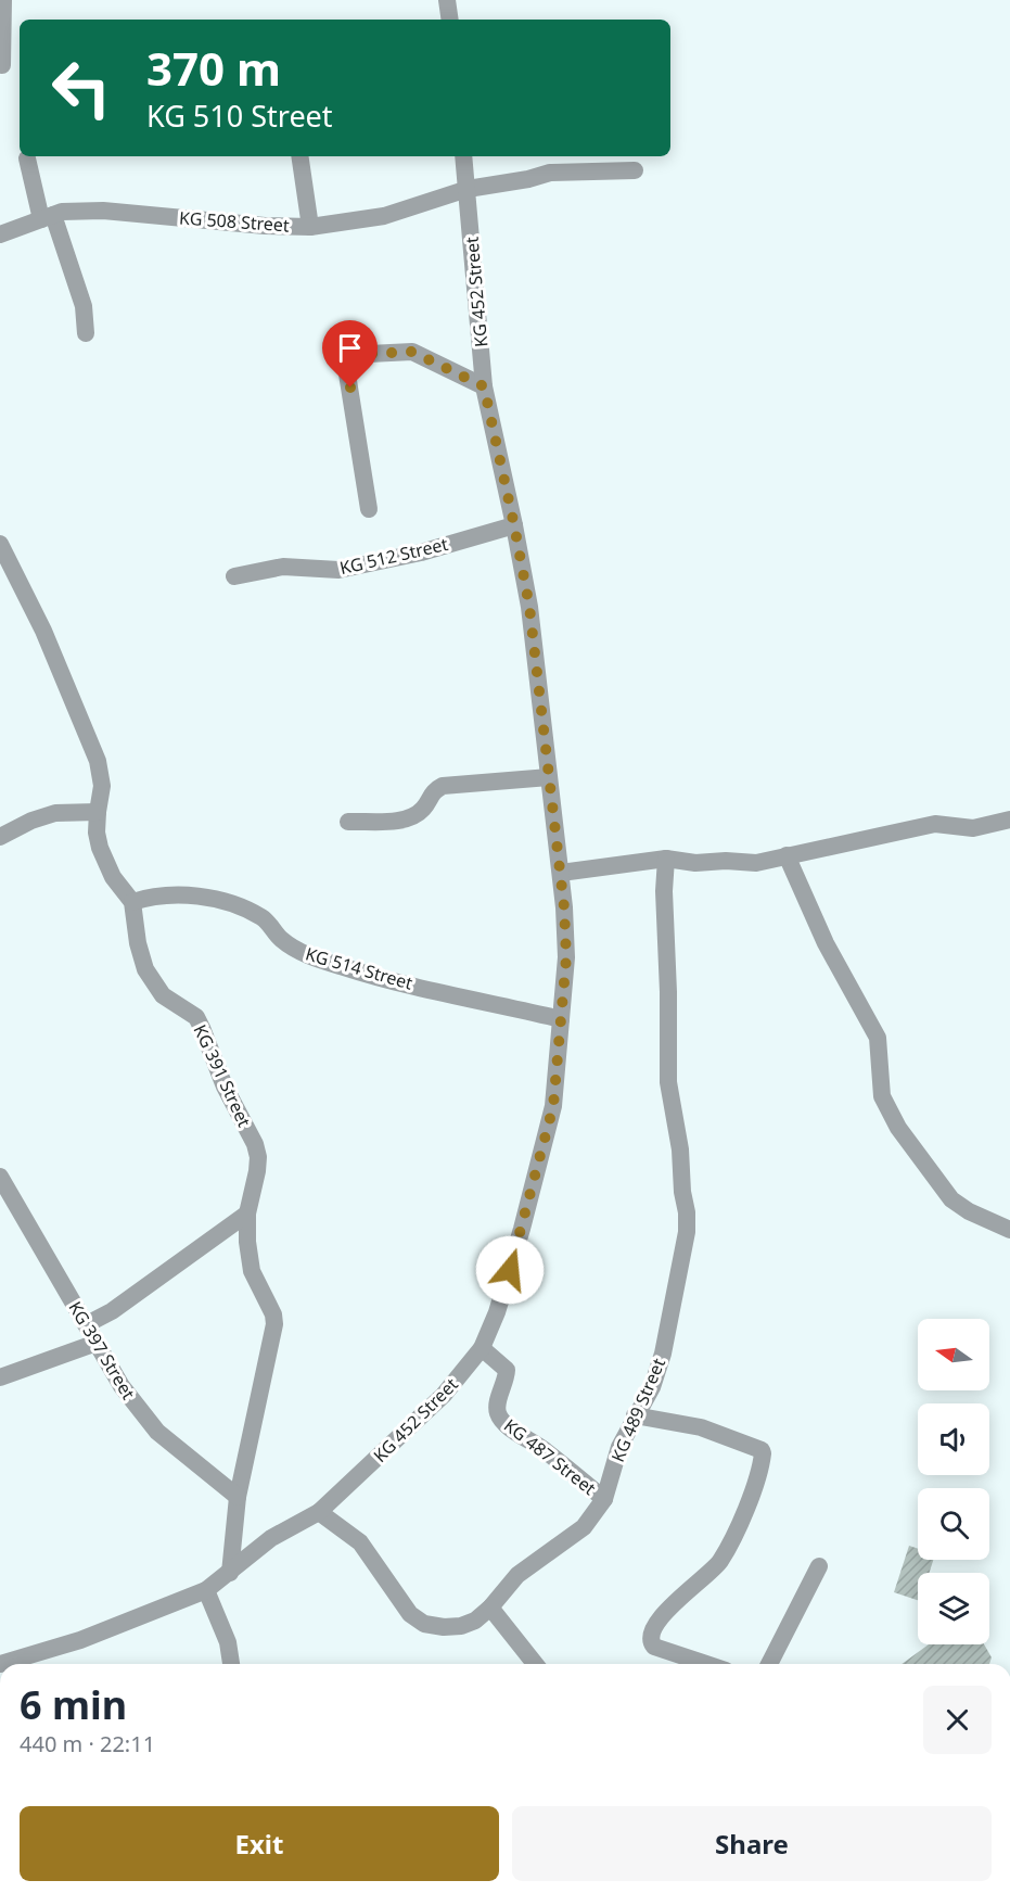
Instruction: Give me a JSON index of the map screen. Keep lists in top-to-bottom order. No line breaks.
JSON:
{"streets":{"street":["KG 508 Street","KG 452 Street","KG 512 Street","KG 514 Street","KG 391 Street","KG 397 Street","KG 489 Street","KG 487 Street"]},"crossings":[["KG 508 Street","KG 452 Street"],["KG 452 Street","KG 512 Street"],["KG 452 Street","KG 514 Street"],["KG 452 Street","KG 391 Street"],["KG 452 Street","KG 489 Street"],["KG 452 Street","KG 487 Street"],["KG 514 Street","KG 391 Street"],["KG 391 Street","KG 397 Street"],["KG 489 Street","KG 487 Street"]],"north":"left","page":{"turn":["370 m","KG 510 Street"],"heading":["6 min","440 m · 22:11"],"buttons":["Exit","Share"]}}
